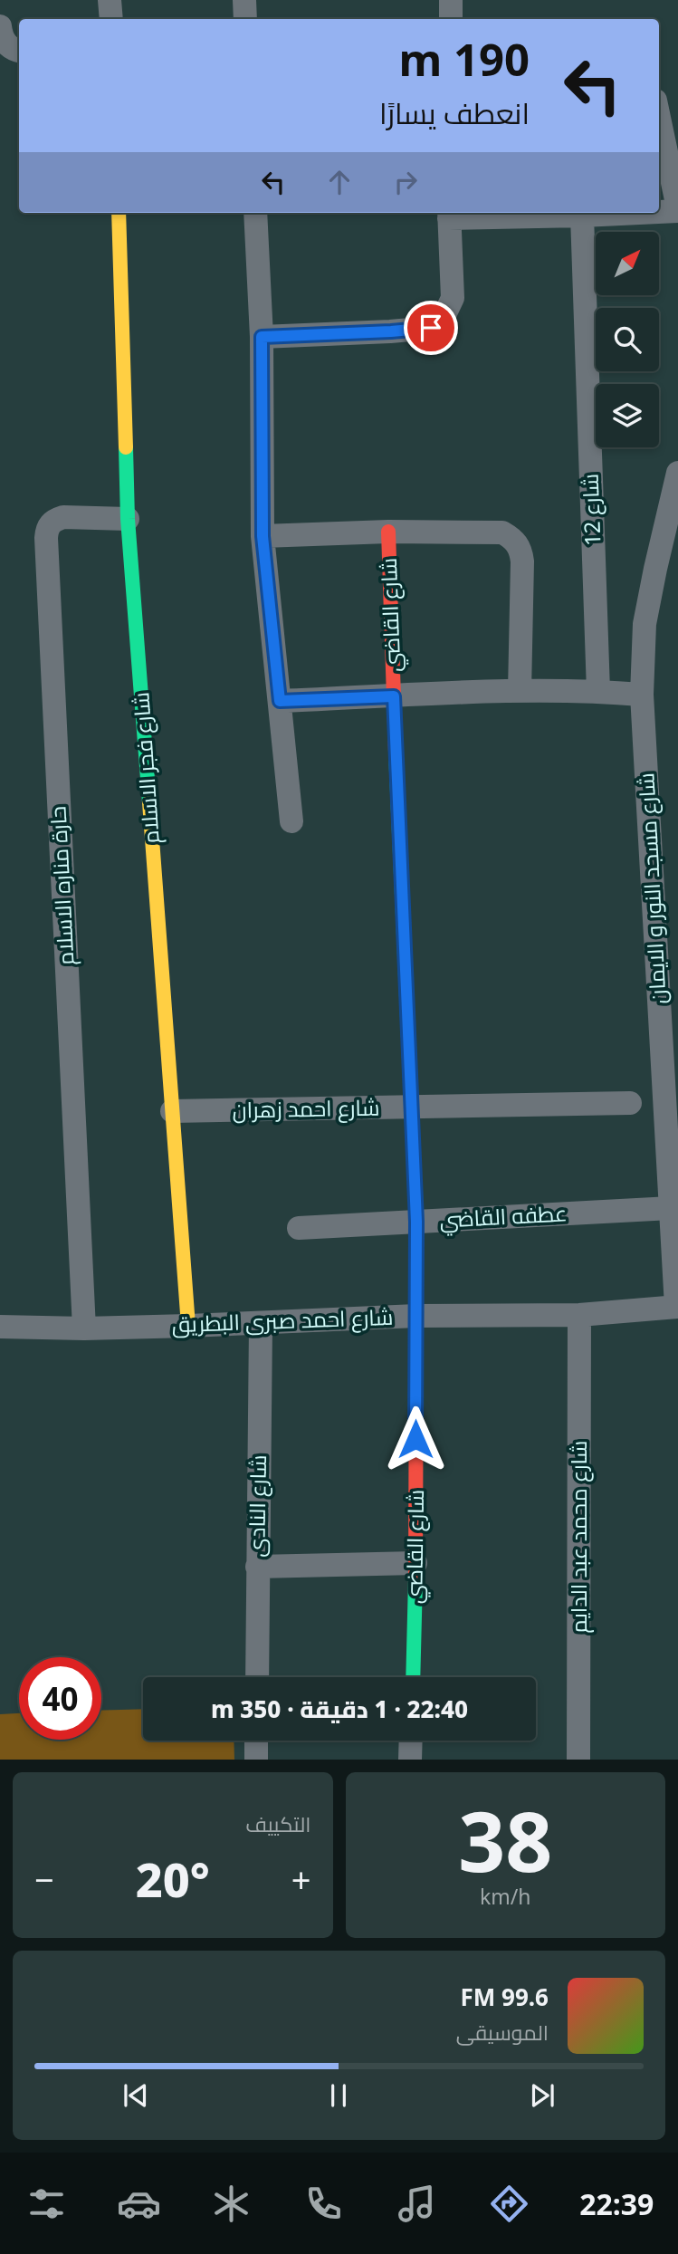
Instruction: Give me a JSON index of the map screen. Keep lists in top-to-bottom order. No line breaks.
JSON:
{"streets":{"street":["شارع 12","شارع القاضي","شارع فجر الاسلام","حارة مناره الاسلام","شارع مسجد النور و الايمان","شارع احمد زهران","عطفه القاضي","شارع احمد صبرى البطريق","شارع النادى","شارع محمد عبد الدايم"]},"crossings":[["شارع القاضي","شارع احمد زهران"],["شارع القاضي","عطفه القاضي"],["شارع القاضي","شارع احمد صبرى البطريق"],["شارع فجر الاسلام","حارة مناره الاسلام"],["شارع فجر الاسلام","شارع احمد زهران"],["شارع فجر الاسلام","شارع احمد صبرى البطريق"],["حارة مناره الاسلام","شارع احمد صبرى البطريق"],["شارع مسجد النور و الايمان","عطفه القاضي"],["شارع مسجد النور و الايمان","شارع احمد صبرى البطريق"],["شارع احمد صبرى البطريق","شارع النادى"],["شارع احمد صبرى البطريق","شارع محمد عبد الدايم"]],"north":"top right","page":{"turn":["190 m","انعطف يسارًا"],"limit":"40","trip":"22:40 · 1 دقيقة · 350 m","tile":[["38","km/h"],"التكييف"],"heat":["−","20°","+"],"song":["99.6 FM","الموسيقى"],"tabs":"22:39"}}
